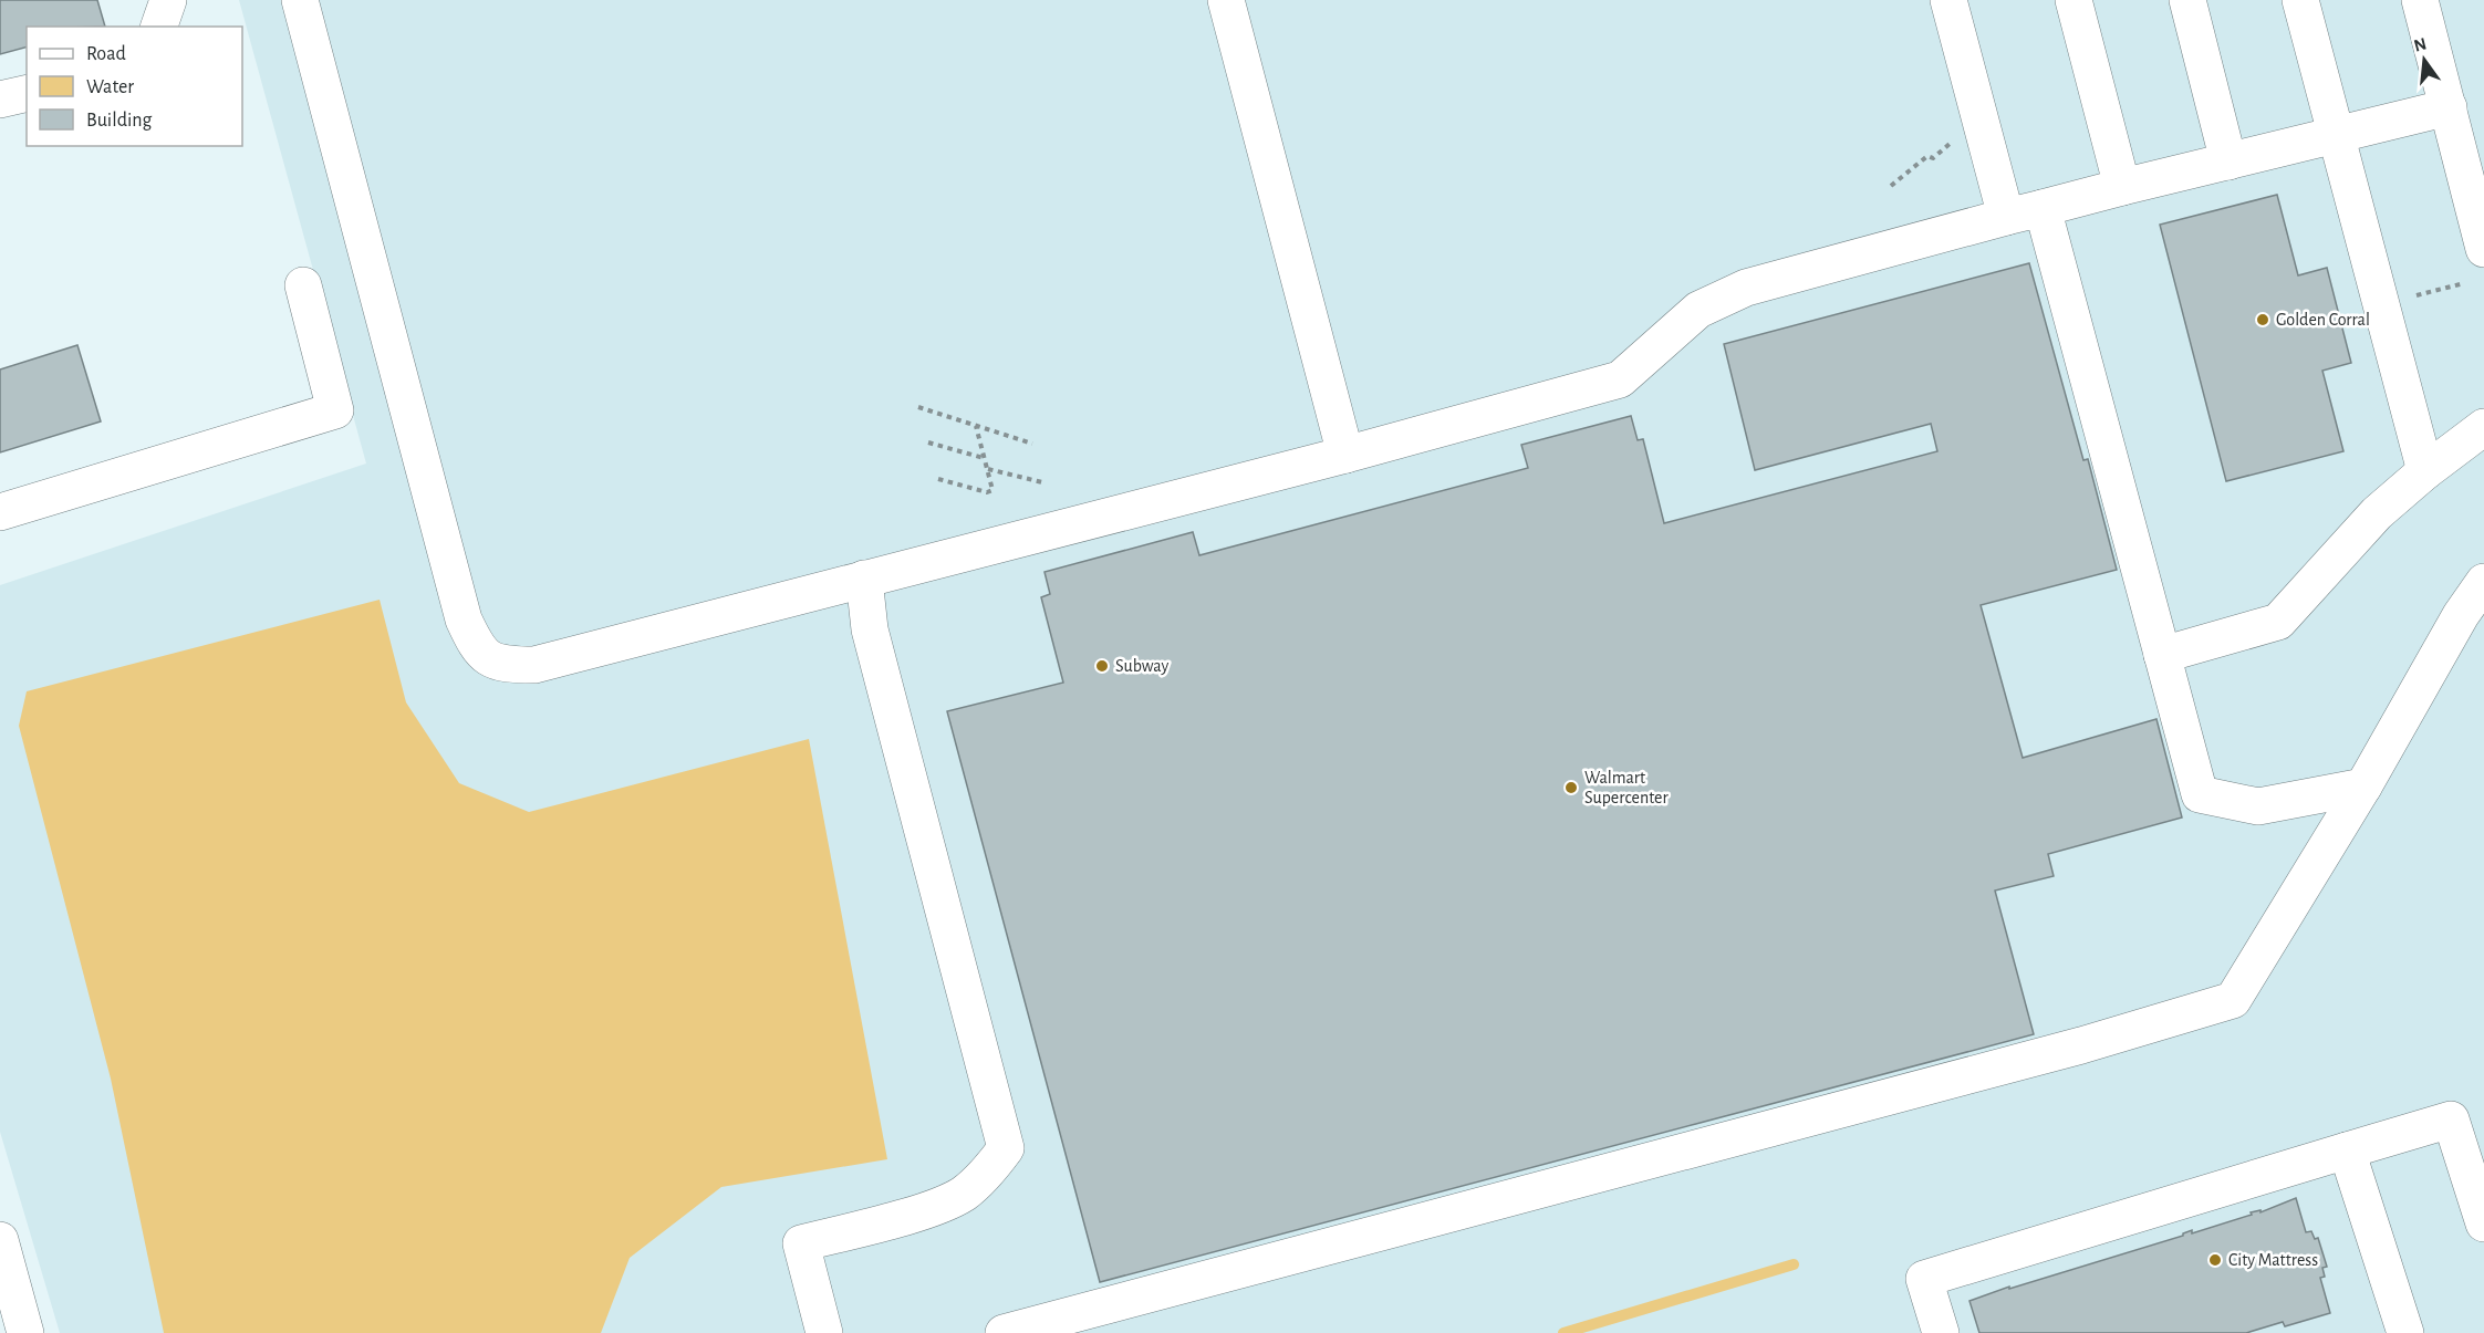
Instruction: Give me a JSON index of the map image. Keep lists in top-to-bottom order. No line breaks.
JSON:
{"places":["Golden Corral","Subway","Walmart Supercenter","City Mattress"],"legend":["Road","Water","Building"],"north":"top"}
